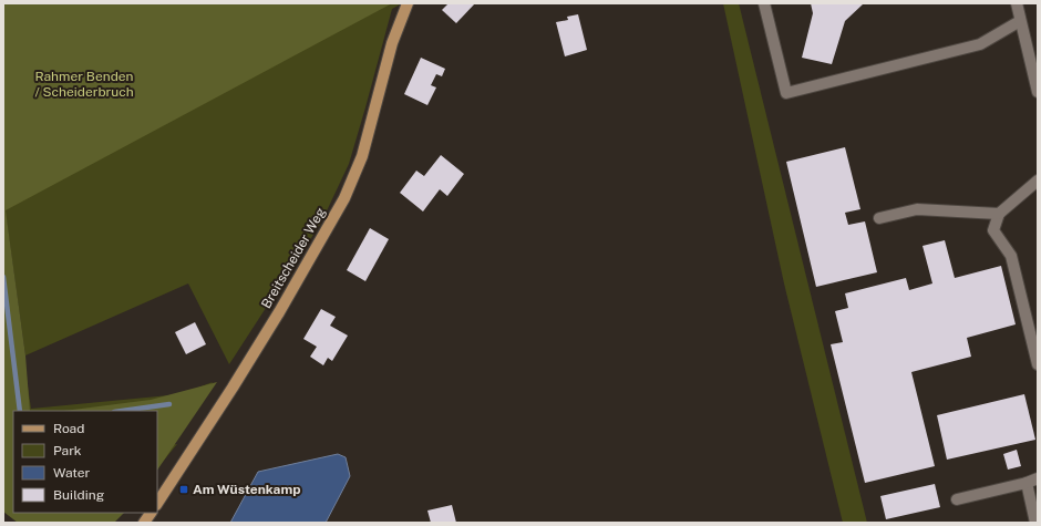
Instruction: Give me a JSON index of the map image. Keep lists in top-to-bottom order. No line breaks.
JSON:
{"streets":{"main road":["Breitscheider Weg"]},"parks":["Rahmer Benden / Scheiderbruch"],"places":{"transit":["Am Wüstenkamp"]},"legend":["Road","Park","Water","Building"]}
